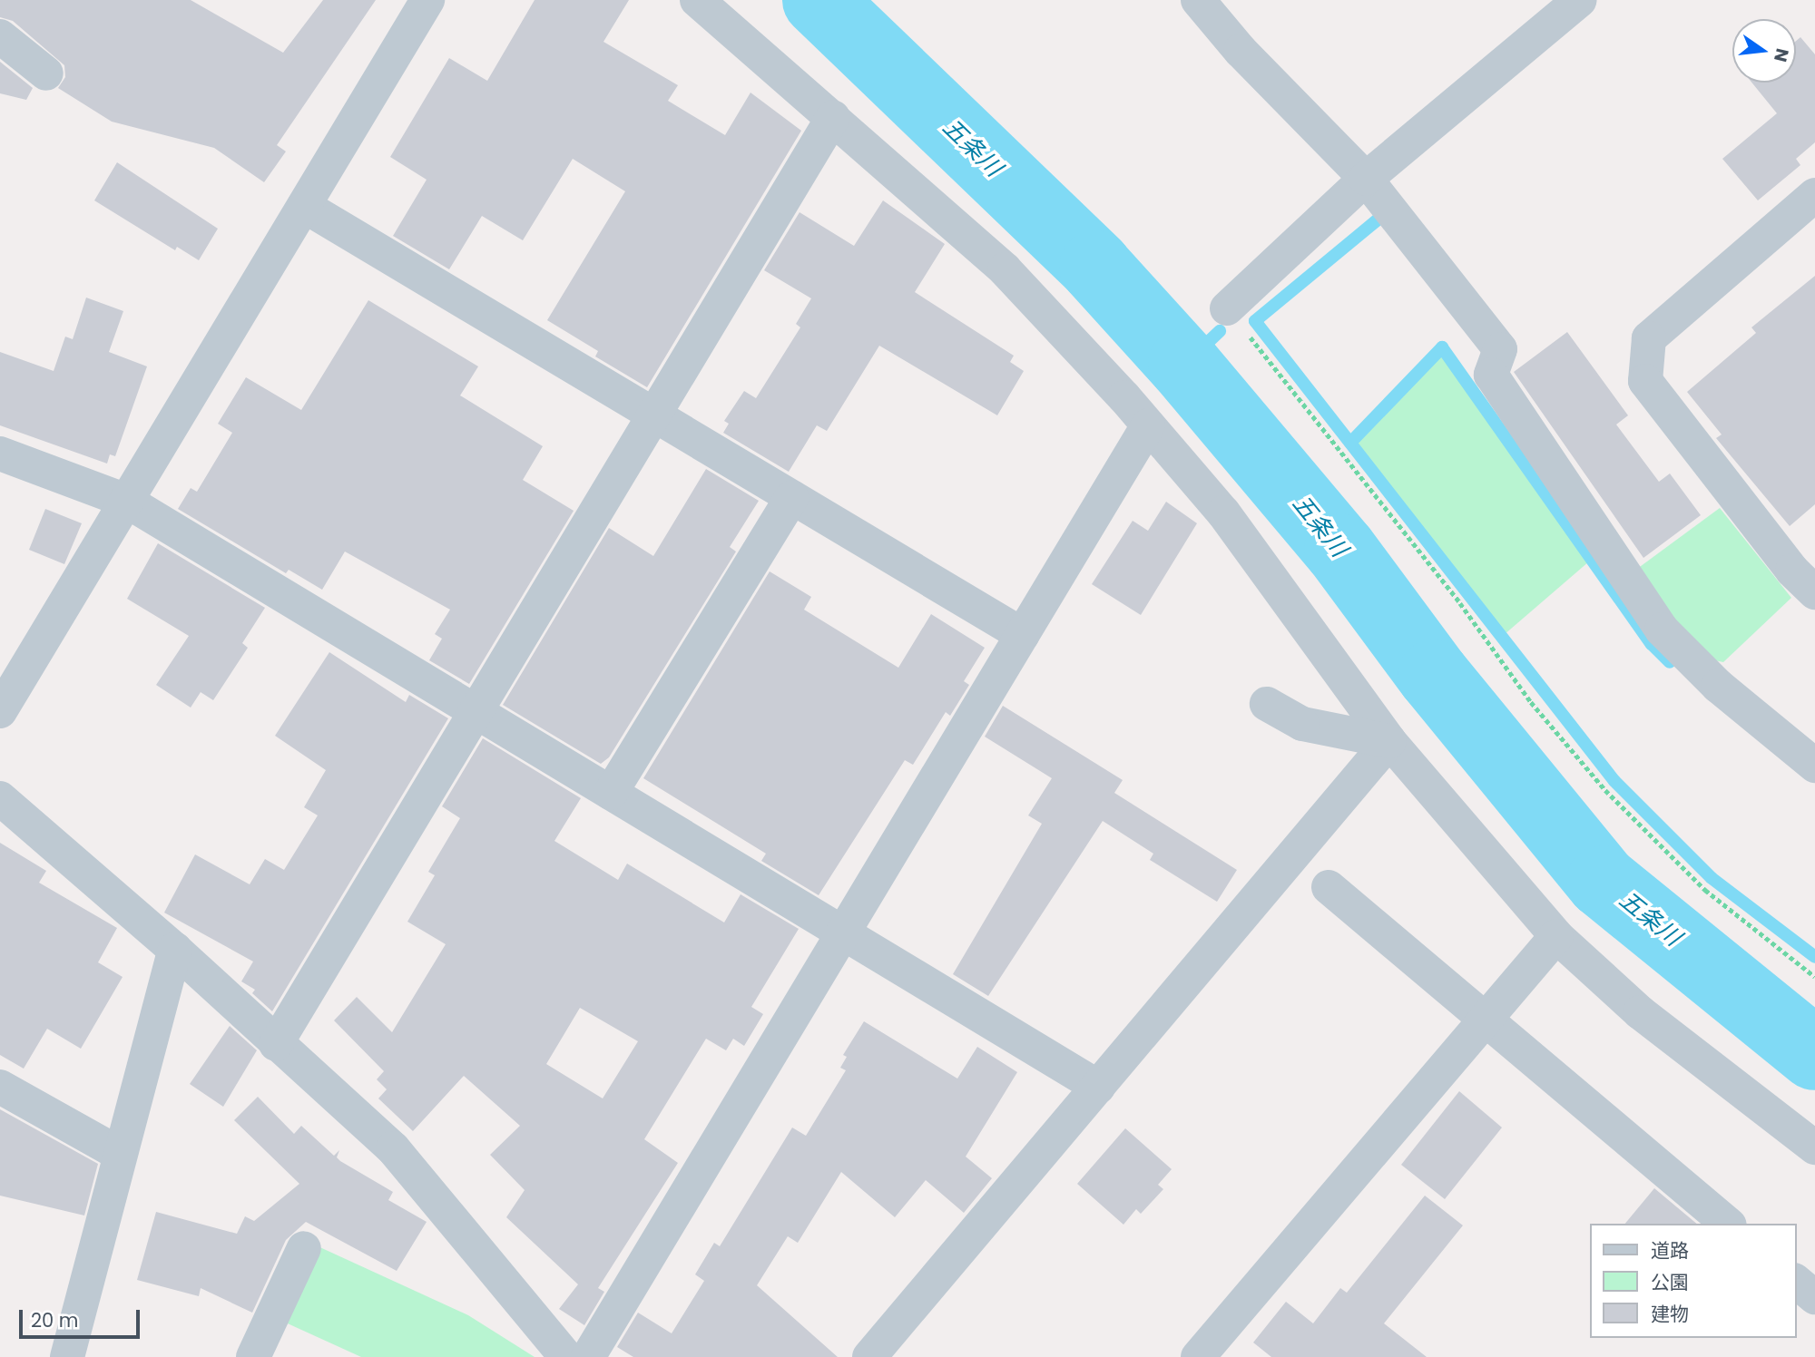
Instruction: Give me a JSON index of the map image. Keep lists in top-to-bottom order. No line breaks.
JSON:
{"water":["五条川"],"legend":["道路","公園","建物"],"scale_bar":"20 m","north":"right"}
